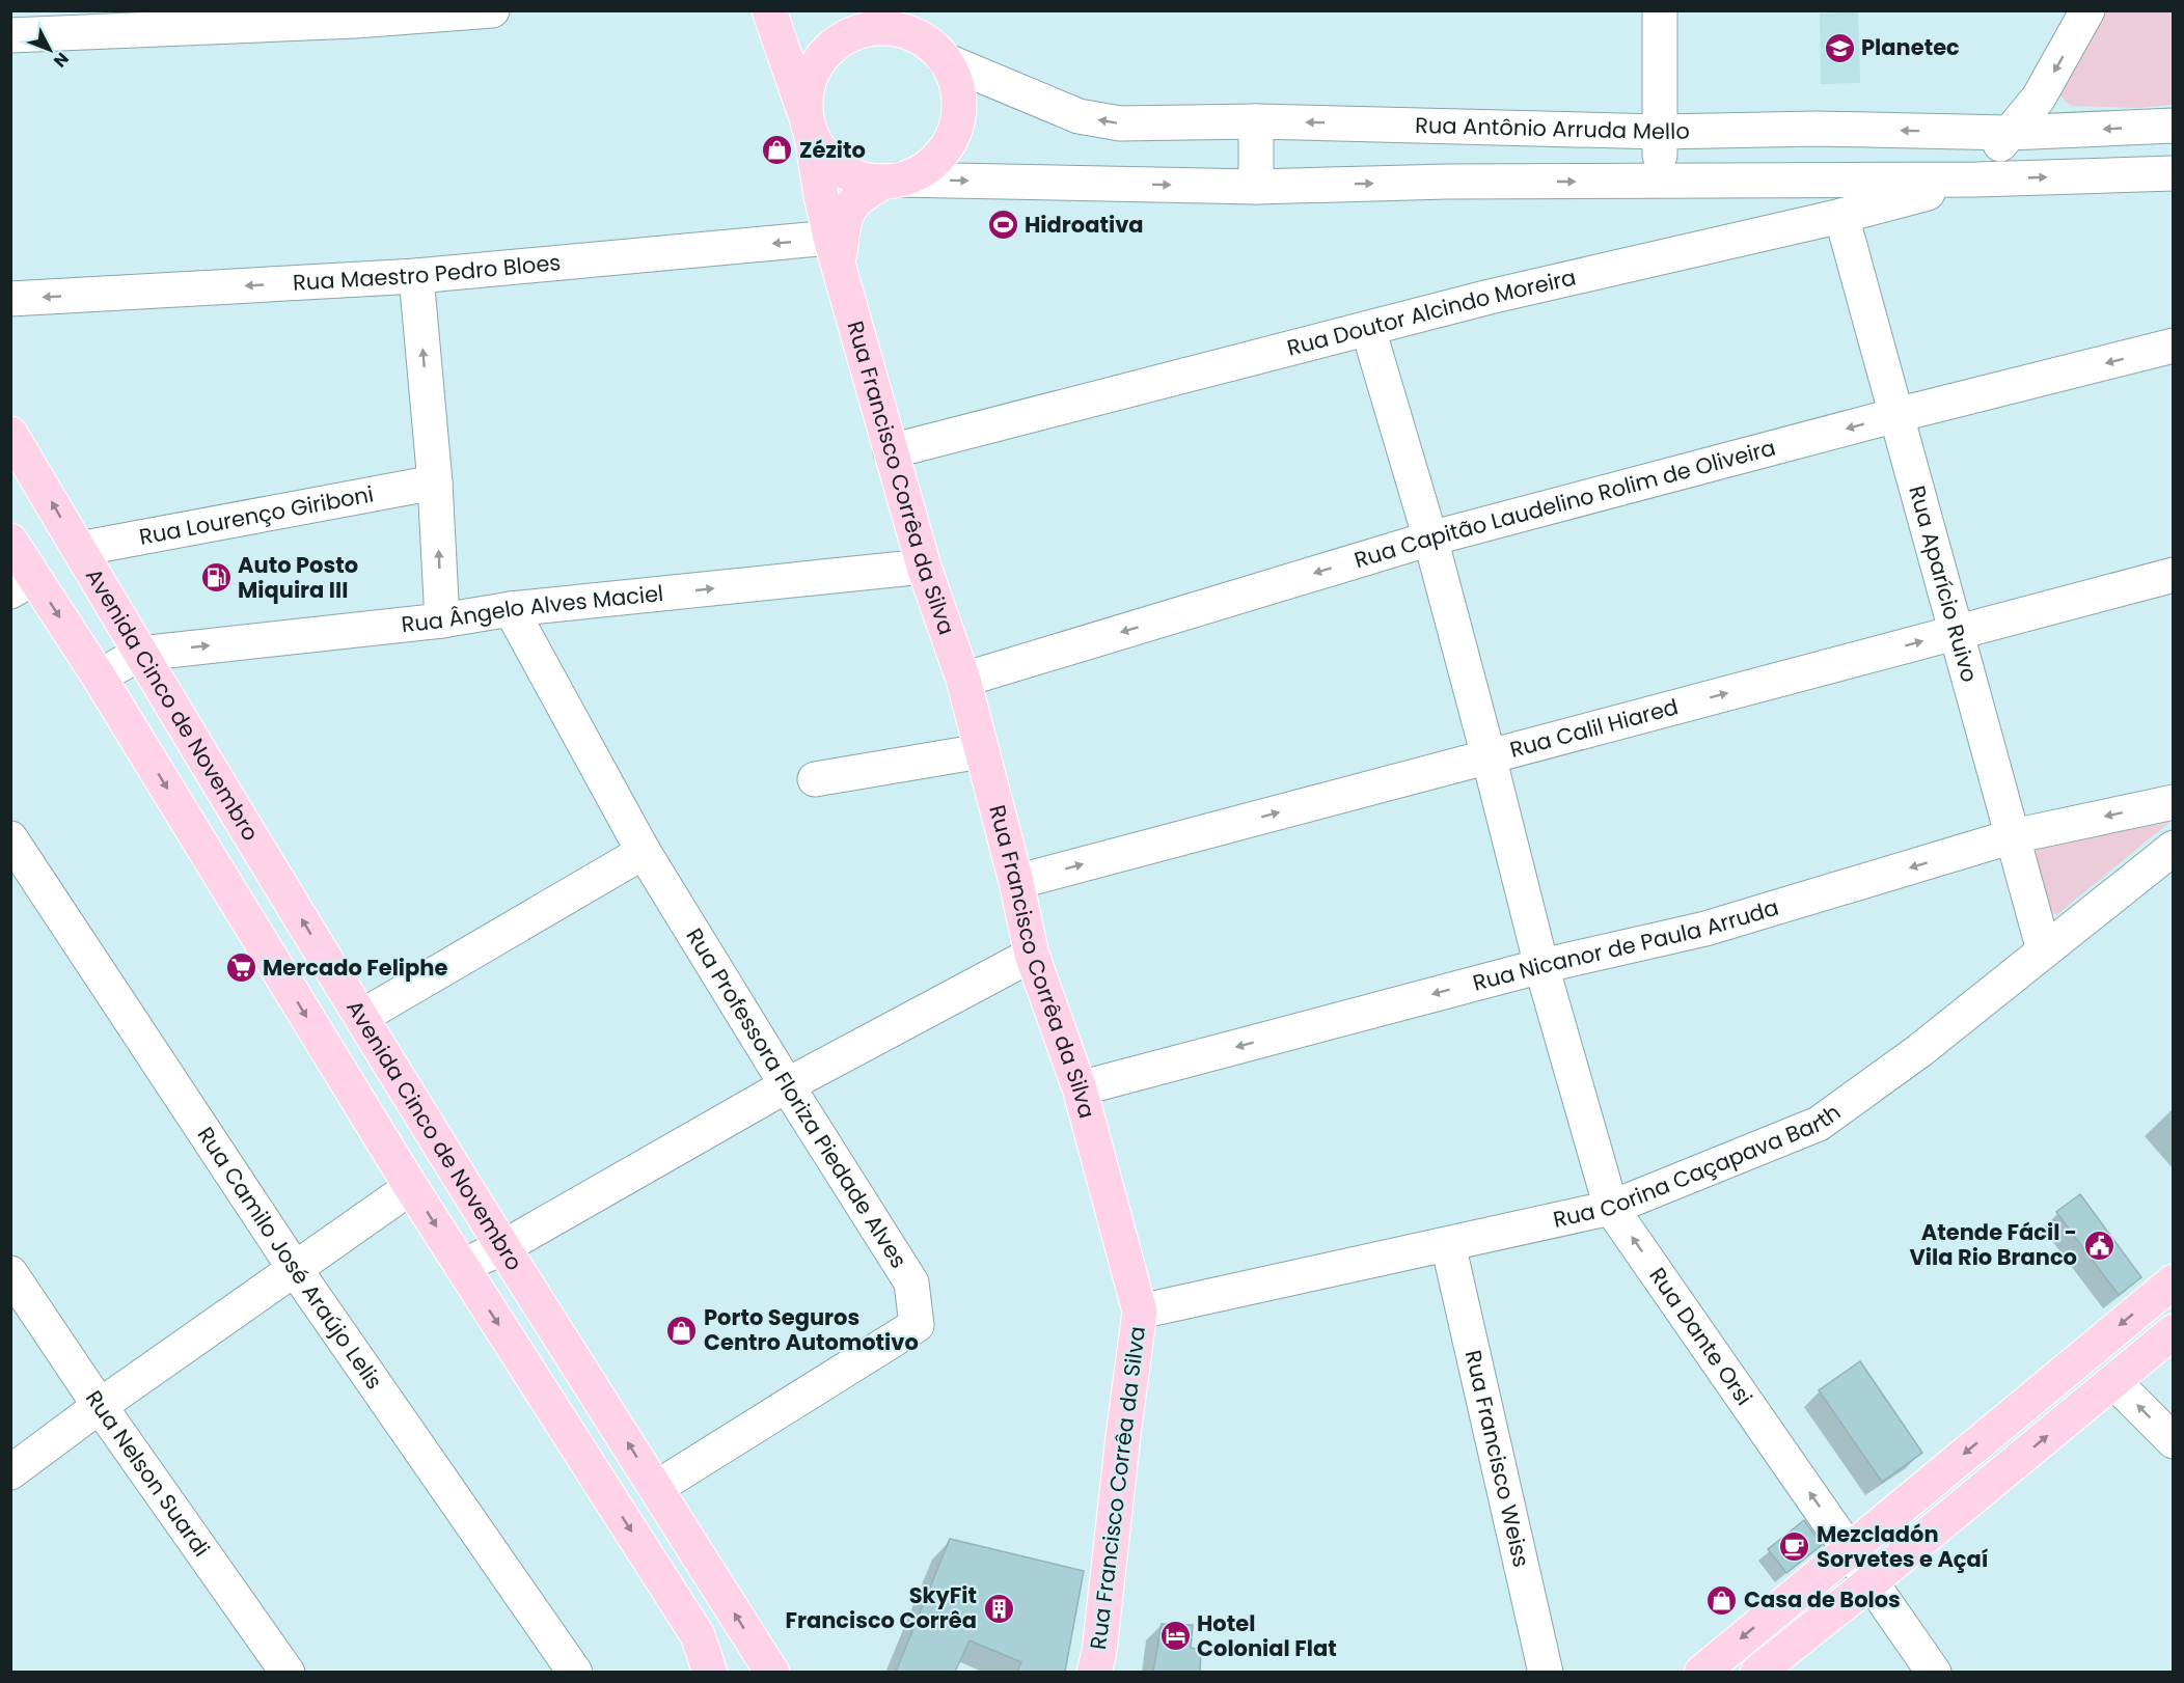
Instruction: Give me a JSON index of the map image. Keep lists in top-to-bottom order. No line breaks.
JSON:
{"streets":{"main road":["Rua Francisco Corrêa da Silva","Avenida Cinco de Novembro"],"street":["Rua Antônio Arruda Mello","Rua Maestro Pedro Bloes","Rua Doutor Alcindo Moreira","Rua Capitão Laudelino Rolim de Oliveira","Rua Lourenço Giriboni","Rua Aparício Ruivo","Rua Ângelo Alves Maciel","Rua Calil Hiared","Rua Nicanor de Paula Arruda","Rua Professora Floriza Piedade Alves","Rua Corina Caçapava Barth","Rua Camilo José Araújo Lelis","Rua Dante Orsi","Rua Francisco Weiss","Rua Nelson Suardi"]},"crossings":[["Rua Antônio Arruda Mello","Rua Francisco Corrêa da Silva"],["Rua Maestro Pedro Bloes","Rua Francisco Corrêa da Silva"],["Rua Doutor Alcindo Moreira","Rua Francisco Corrêa da Silva"],["Rua Doutor Alcindo Moreira","Rua Aparício Ruivo"],["Rua Doutor Alcindo Moreira","Rua Dante Orsi"],["Rua Francisco Corrêa da Silva","Rua Capitão Laudelino Rolim de Oliveira"],["Rua Francisco Corrêa da Silva","Rua Ângelo Alves Maciel"],["Rua Francisco Corrêa da Silva","Rua Calil Hiared"],["Rua Francisco Corrêa da Silva","Rua Nicanor de Paula Arruda"],["Rua Francisco Corrêa da Silva","Rua Corina Caçapava Barth"],["Rua Capitão Laudelino Rolim de Oliveira","Rua Aparício Ruivo"],["Rua Capitão Laudelino Rolim de Oliveira","Rua Dante Orsi"],["Rua Lourenço Giriboni","Avenida Cinco de Novembro"],["Rua Aparício Ruivo","Rua Calil Hiared"],["Rua Aparício Ruivo","Rua Nicanor de Paula Arruda"],["Rua Aparício Ruivo","Rua Corina Caçapava Barth"],["Rua Ângelo Alves Maciel","Avenida Cinco de Novembro"],["Rua Ângelo Alves Maciel","Rua Professora Floriza Piedade Alves"],["Avenida Cinco de Novembro","Rua Professora Floriza Piedade Alves"],["Rua Calil Hiared","Rua Dante Orsi"],["Rua Nicanor de Paula Arruda","Rua Dante Orsi"],["Rua Corina Caçapava Barth","Rua Dante Orsi"],["Rua Corina Caçapava Barth","Rua Francisco Weiss"]],"one_way":["Rua Calil Hiared","Rua Nicanor de Paula Arruda"],"places":{"school or university":["Planetec"],"shop":["Zézito","Porto Seguros Centro Automotivo","Casa de Bolos"],"sports":["Hidroativa"],"fuel station":["Auto Posto Miquira III"],"supermarket":["Mercado Feliphe"],"public building":["Atende Fácil - Vila Rio Branco"],"cafe":["Mezcladón Sorvetes e Açaí"],"building":["SkyFit Francisco Corrêa"],"hotel":["Hotel Colonial Flat"]},"north":"bottom right"}
